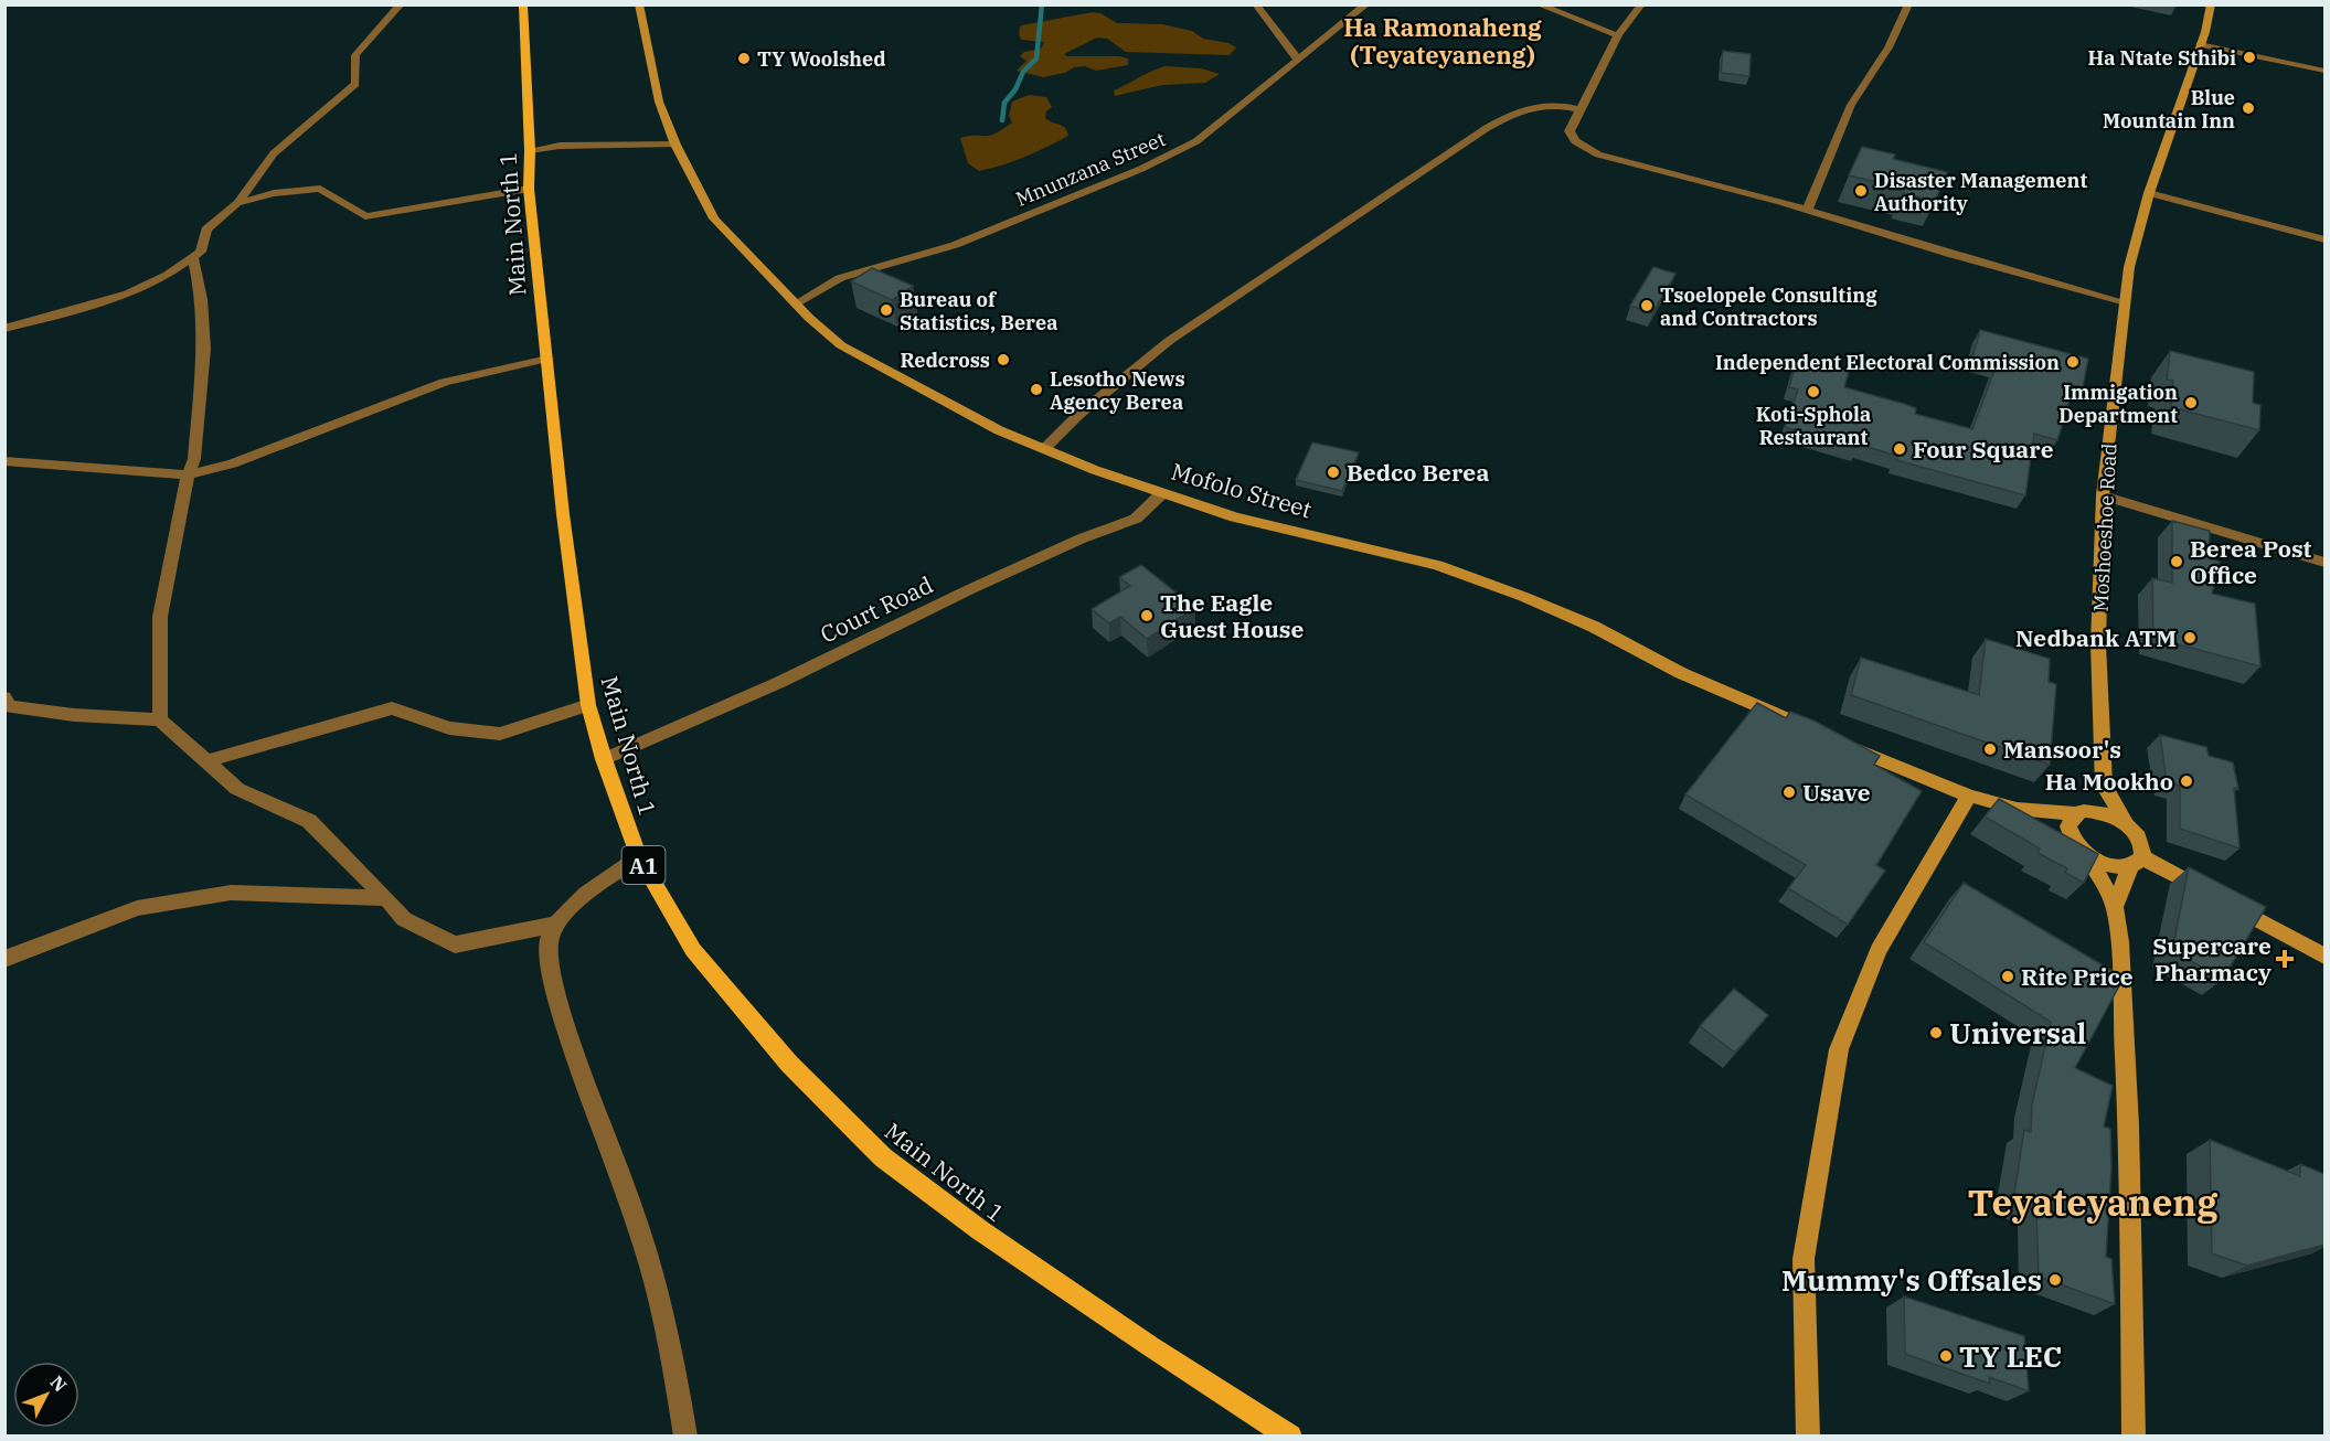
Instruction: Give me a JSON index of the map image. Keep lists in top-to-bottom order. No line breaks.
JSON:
{"streets":{"main road":["Main North 1","Mofolo Street","Moshoeshoe Road","A1"],"street":["Mnunzana Street","Court Road"]},"crossings":[["Mnunzana Street","Mofolo Street"],["Main North 1","Court Road"],["Mofolo Street","Court Road"]],"districts":["Ha Ramonaheng (Teyateyaneng)","Teyateyaneng"],"places":{"other":["Ha Ntate Sthibi","TY Woolshed","Blue Mountain Inn","Disaster Management Authority","Tsoelopele Consulting and Contractors","Bureau of Statistics, Berea","Redcross","Independent Electoral Commission","Lesotho News Agency Berea","Koti-Sphola Restaurant","Immigation Department","Four Square","Bedco Berea","Berea Post Office","The Eagle Guest House","Nedbank ATM","Mansoor's","Ha Mookho","Usave","Rite Price","Universal","Mummy's Offsales","TY LEC"],"health":["Supercare Pharmacy"]},"north":"top right"}
